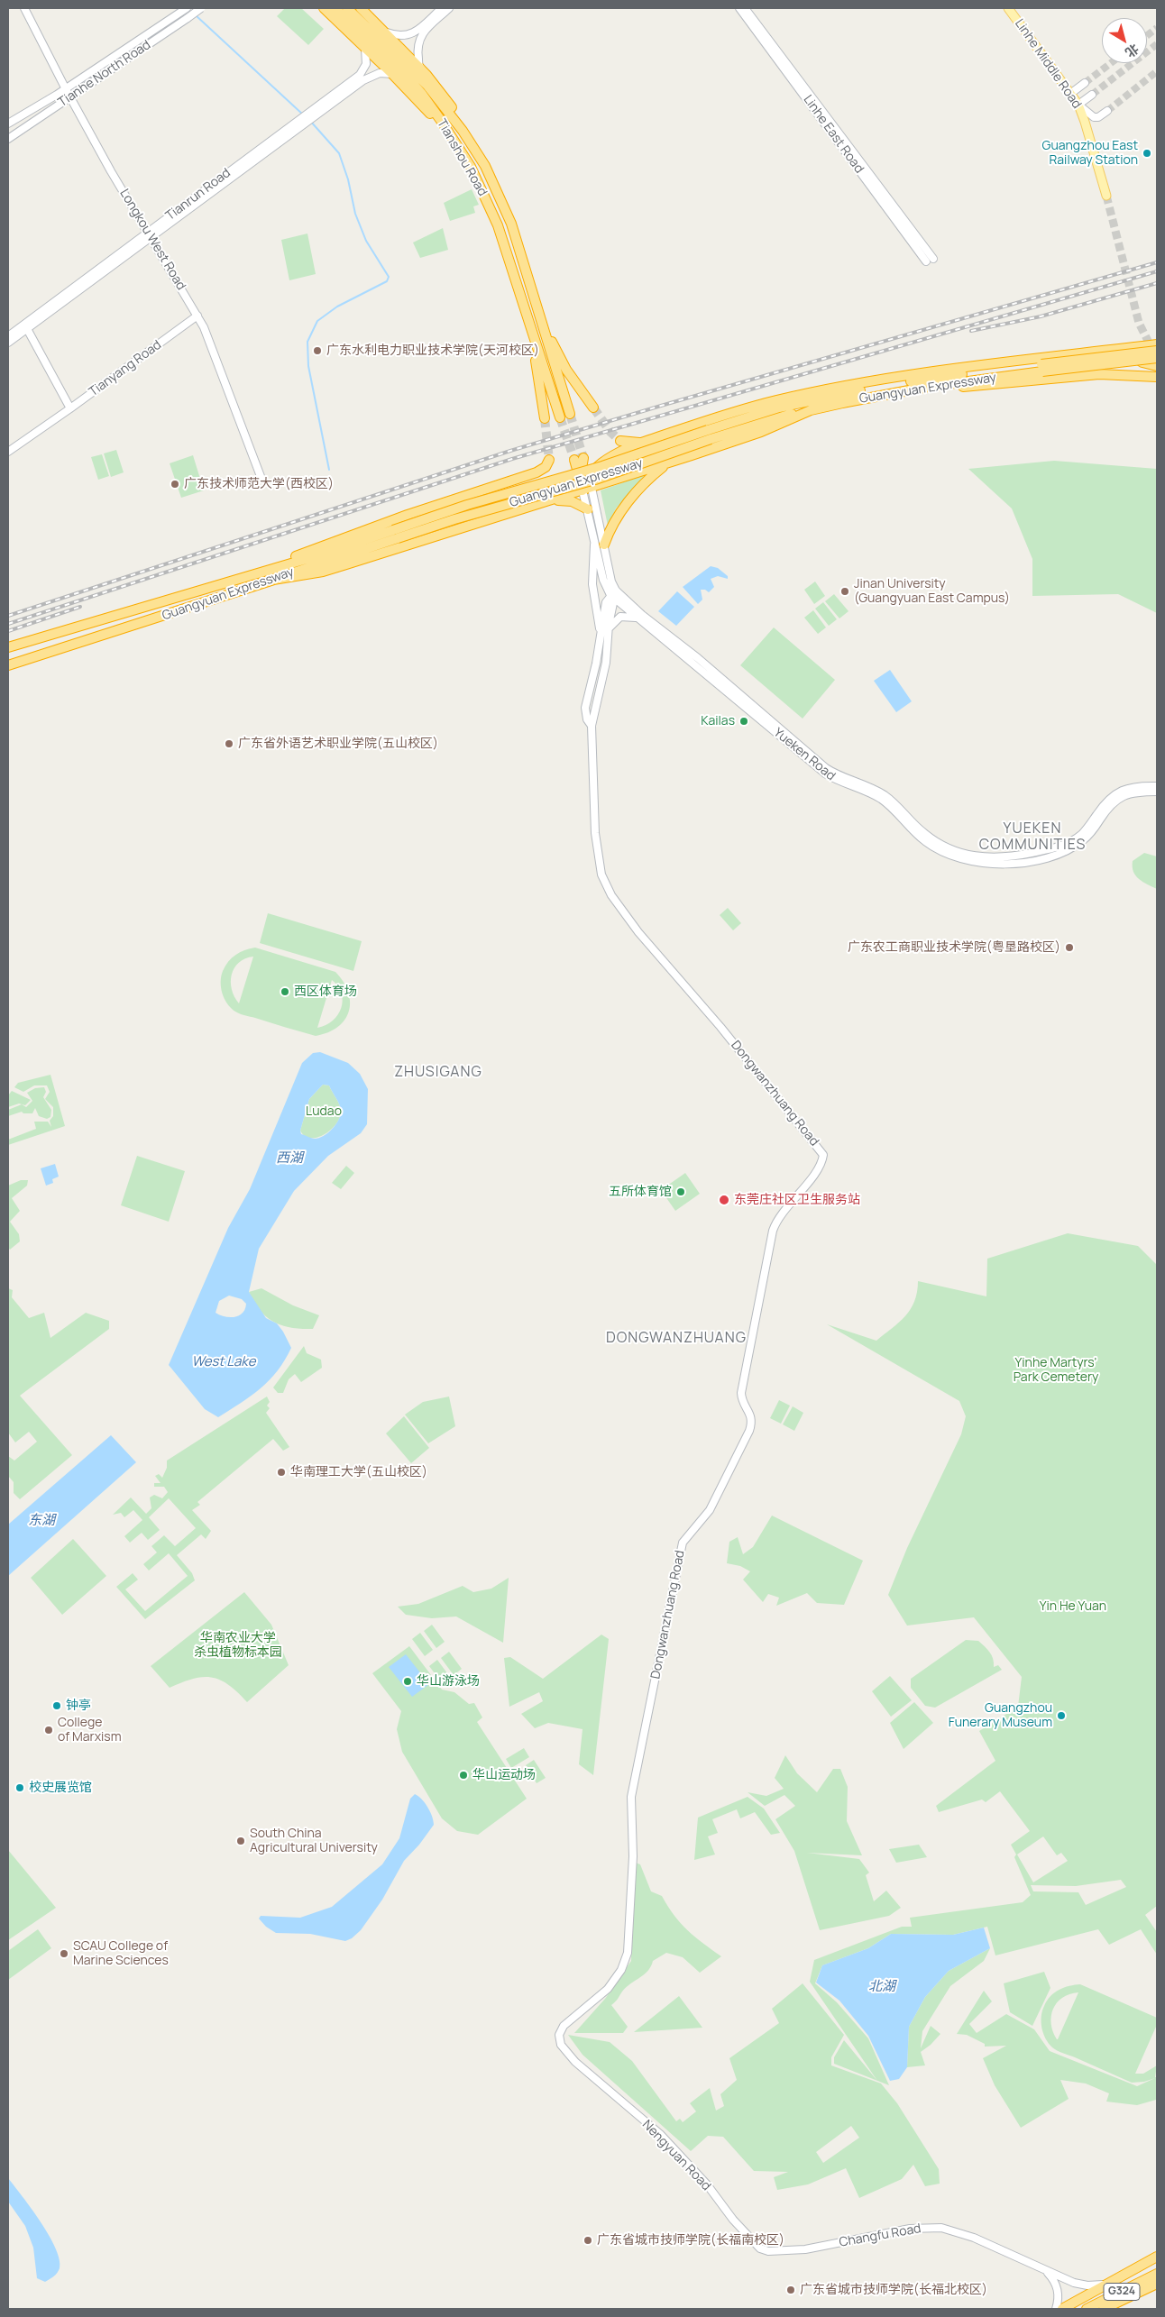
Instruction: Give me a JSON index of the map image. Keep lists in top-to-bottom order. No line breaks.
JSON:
{"streets":{"highway":["Tianshou Road","Guangyuan Expressway","G324"],"main road":["Linhe Middle Road"],"street":["Tianhe North Road","Linhe East Road","Tianrun Road","Longkou West Road","Tianyang Road","Yueken Road","Dongwanzhuang Road","Nengyuan Road","Changfu Road"]},"crossings":[["Tianhe North Road","Longkou West Road"],["Tianrun Road","Longkou West Road"],["Longkou West Road","Tianyang Road"],["Yueken Road","Dongwanzhuang Road"],["Dongwanzhuang Road","Nengyuan Road"],["Nengyuan Road","Changfu Road"],["Changfu Road","G324"]],"districts":["YUEKEN COMMUNITIES","ZHUSIGANG","DONGWANZHUANG"],"water":["西湖","West Lake","东湖","北湖"],"parks":["Ludao","Yinhe Martyrs' Park Cemetery","Yin He Yuan","华南农业大学 杀虫植物标本园"],"places":["Guangzhou East Railway Station","广东水利电力职业技术学院(天河校区)","广东技术师范大学(西校区)","Jinan University (Guangyuan East Campus)","Kailas","广东省外语艺术职业学院(五山校区)","广东农工商职业技术学院(粤垦路校区)","西区体育场","五所体育馆","东莞庄社区卫生服务站","华南理工大学(五山校区)","华山游泳场","钟亭","Guangzhou Funerary Museum","College of Marxism","华山运动场","校史展览馆","South China Agricultural University","SCAU College of Marine Sciences","广东省城市技师学院(长福南校区)","广东省城市技师学院(长福北校区)"],"north":"bottom right"}
